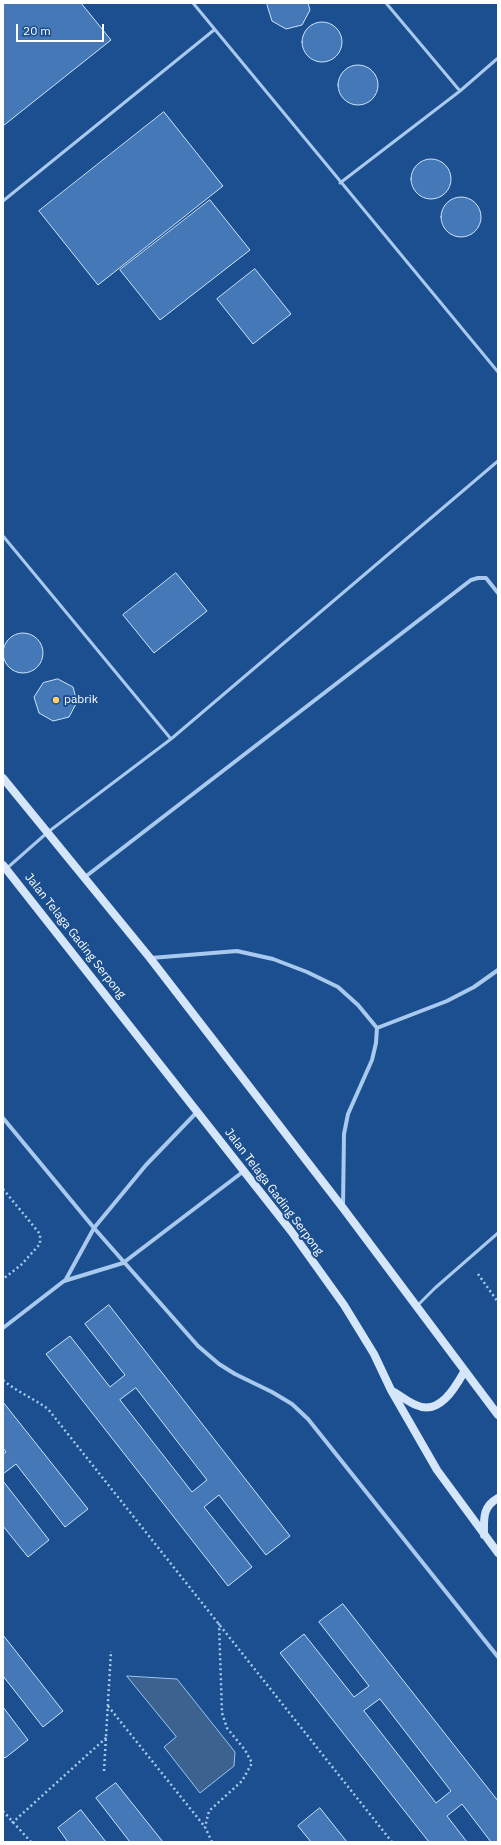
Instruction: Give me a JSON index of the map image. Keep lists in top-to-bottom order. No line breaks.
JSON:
{"streets":{"main road":["Jalan Telaga Gading Serpong"]},"places":["pabrik"],"scale_bar":"20 m"}
